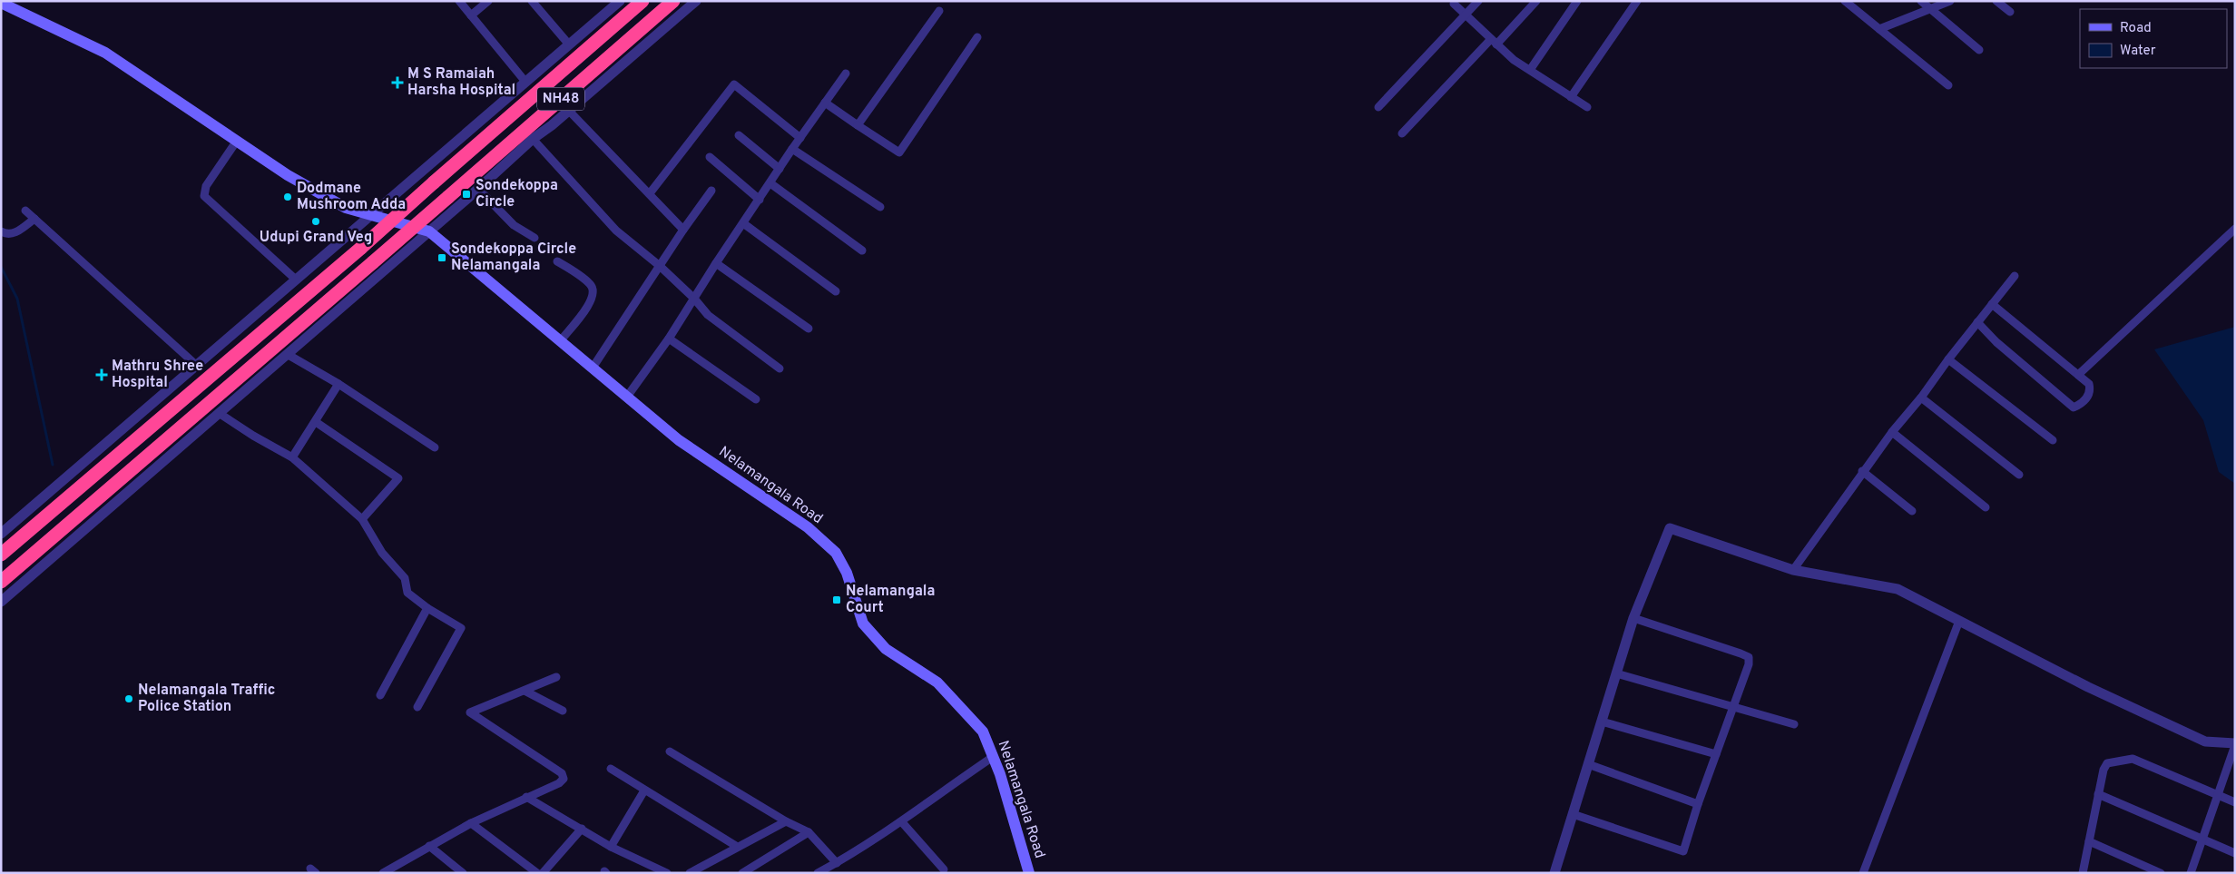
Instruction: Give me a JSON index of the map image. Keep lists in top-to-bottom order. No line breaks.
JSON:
{"streets":{"highway":["NH48"],"main road":["Nelamangala Road"]},"places":{"health":["M S Ramaiah Harsha Hospital","Mathru Shree Hospital"],"transit":["Sondekoppa Circle","Sondekoppa Circle Nelamangala","Nelamangala Court"],"other":["Dodmane Mushroom Adda","Udupi Grand Veg","Nelamangala Traffic Police Station"]},"legend":["Road","Water"]}
